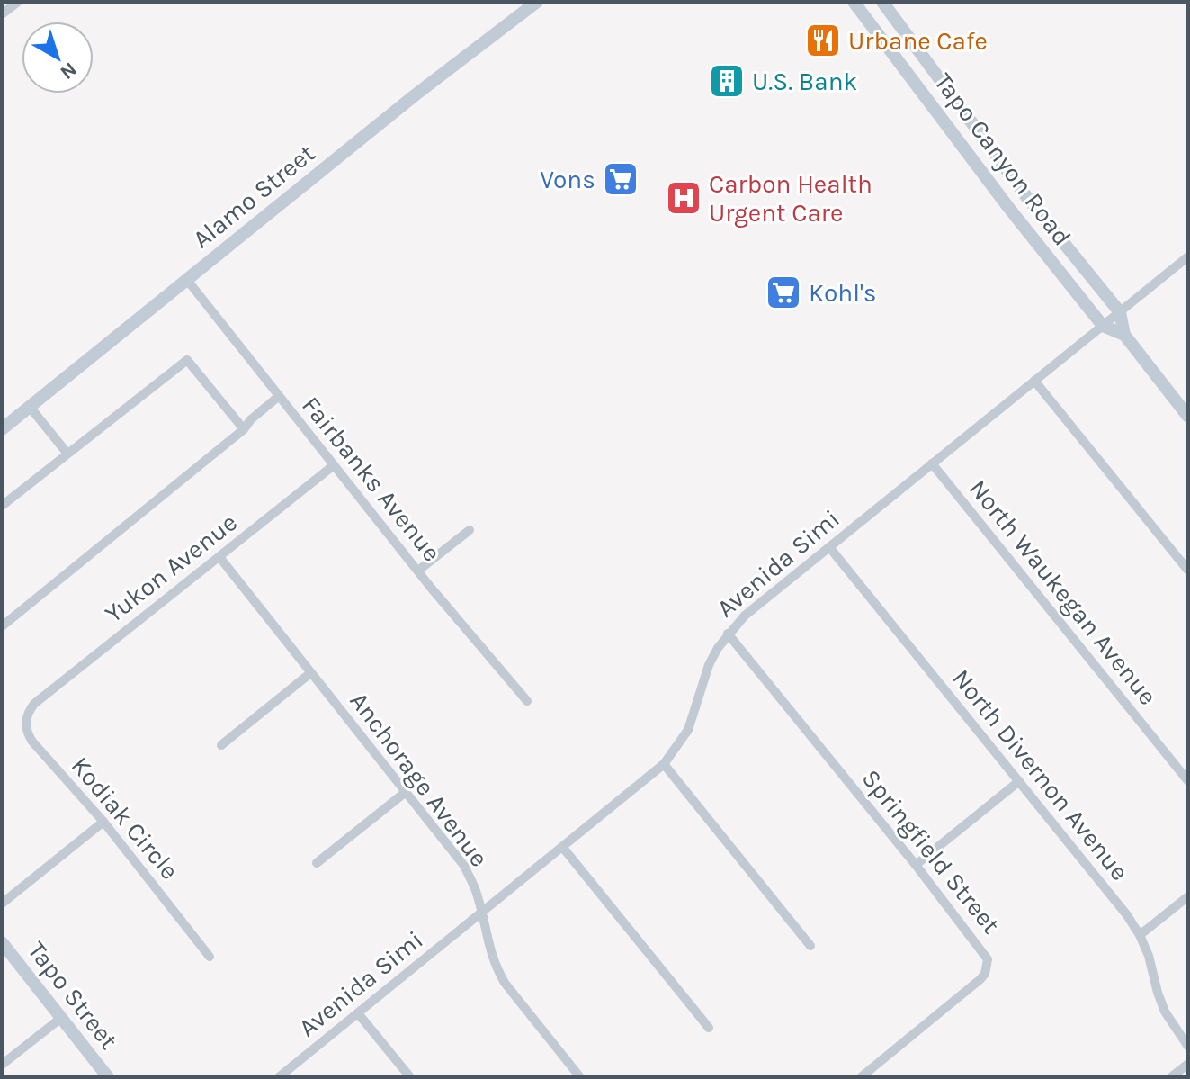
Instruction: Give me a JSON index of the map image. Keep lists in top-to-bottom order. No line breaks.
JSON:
{"streets":{"main road":["Tapo Canyon Road","Alamo Street","Tapo Street"],"street":["Fairbanks Avenue","Avenida Simi","Yukon Avenue","North Waukegan Avenue","North Divernon Avenue","Anchorage Avenue","Kodiak Circle","Springfield Street"]},"crossings":[["Tapo Canyon Road","Avenida Simi"],["Alamo Street","Fairbanks Avenue"],["Fairbanks Avenue","Yukon Avenue"],["Avenida Simi","North Waukegan Avenue"],["Avenida Simi","North Divernon Avenue"],["Avenida Simi","Anchorage Avenue"],["Avenida Simi","Springfield Street"],["Yukon Avenue","Anchorage Avenue"],["Yukon Avenue","Kodiak Circle"]],"places":{"restaurant":["Urbane Cafe"],"building":["U.S. Bank"],"supermarket":["Vons","Kohl's"],"hospital":["Carbon Health Urgent Care"]},"north":"bottom right"}
